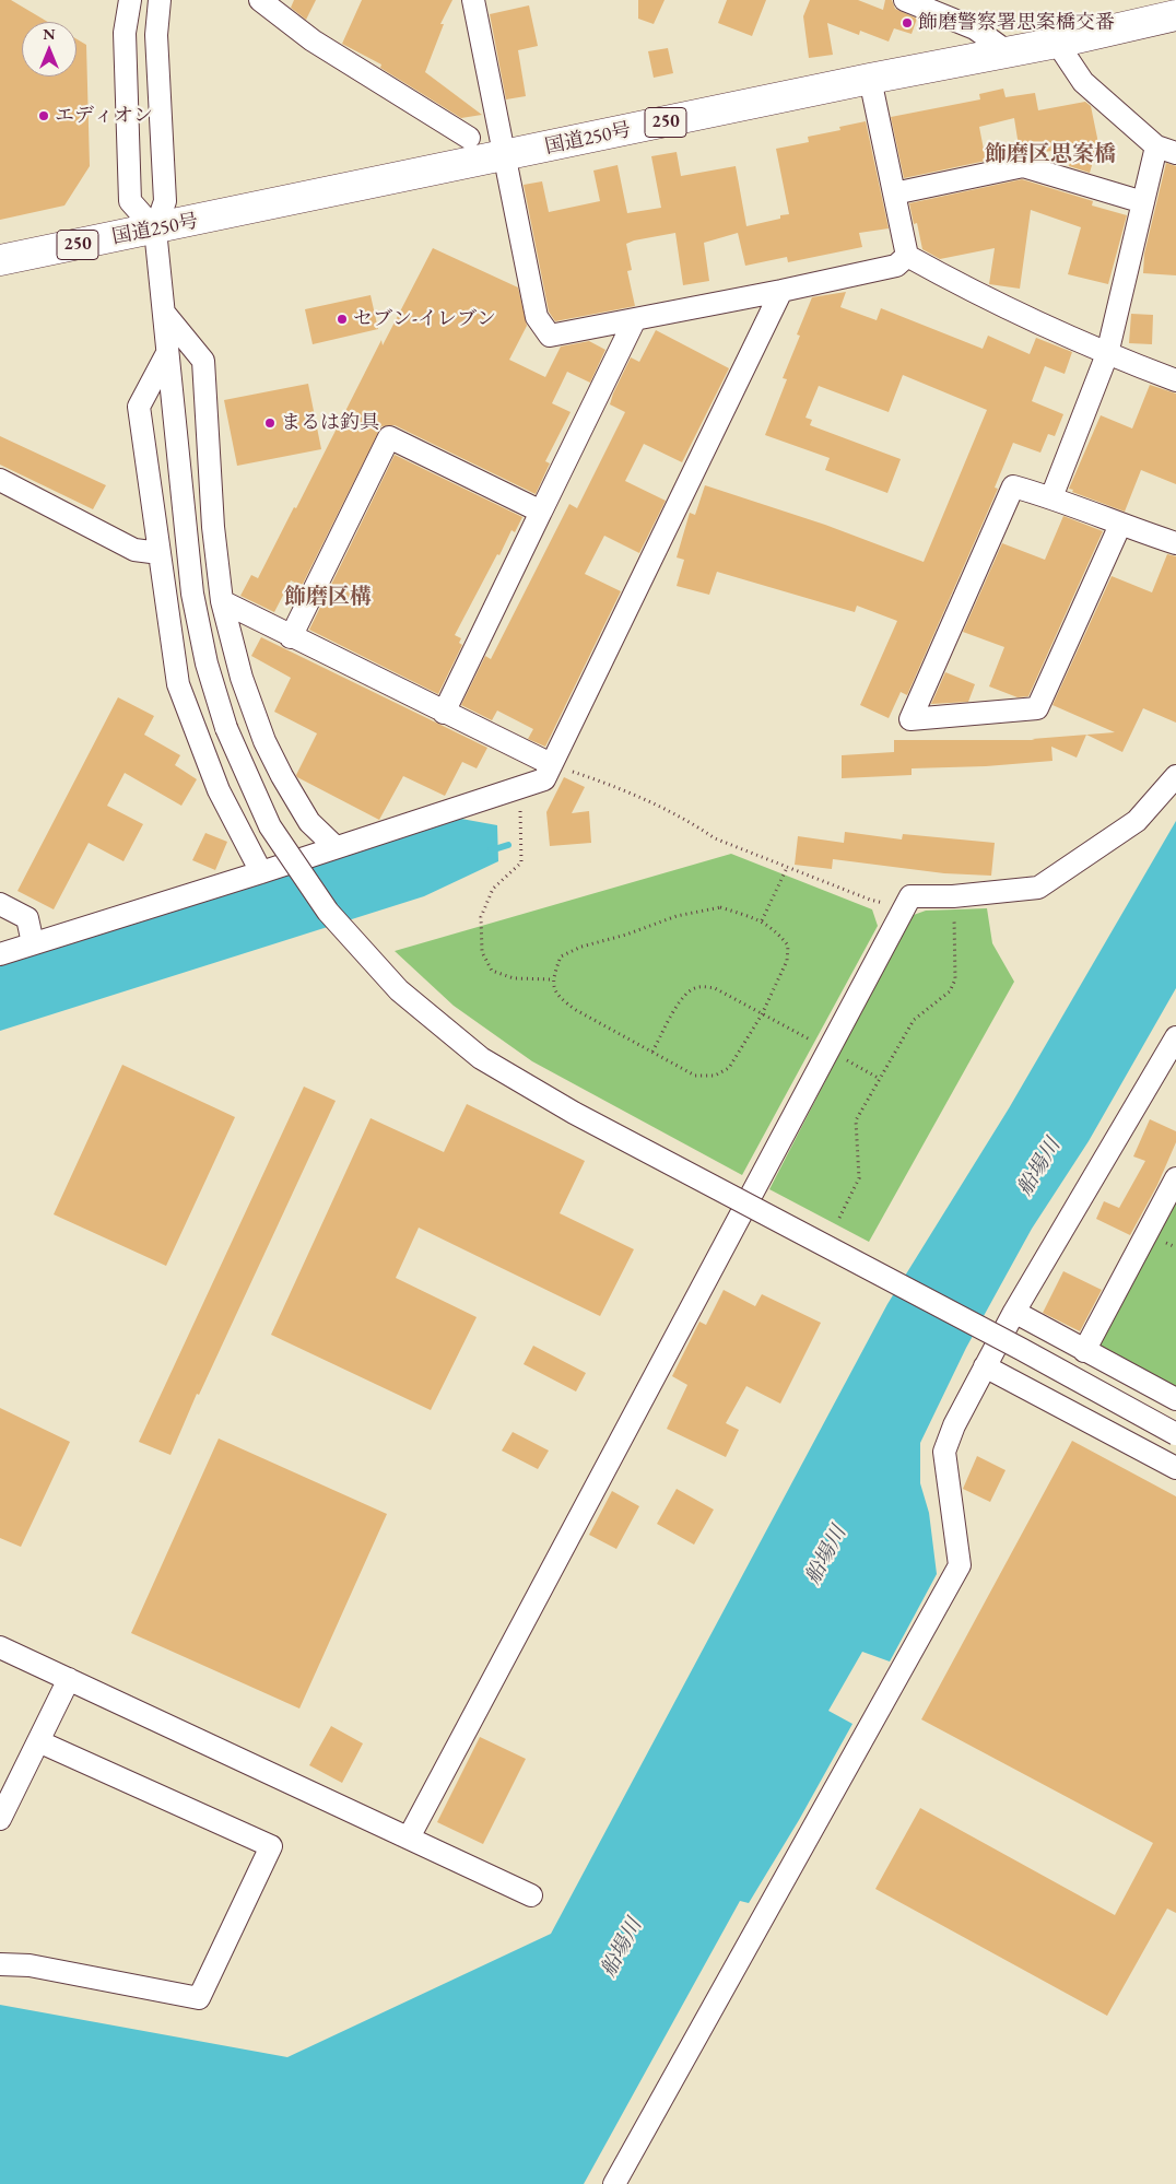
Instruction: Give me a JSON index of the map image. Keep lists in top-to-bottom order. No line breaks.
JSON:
{"streets":{"highway":["250","国道250号"]},"districts":["飾磨区思案橋","飾磨区構"],"water":["船場川"],"places":["飾磨警察署思案橋交番","エディオン","セブン-イレブン","まるは釣具"],"north":"top"}
